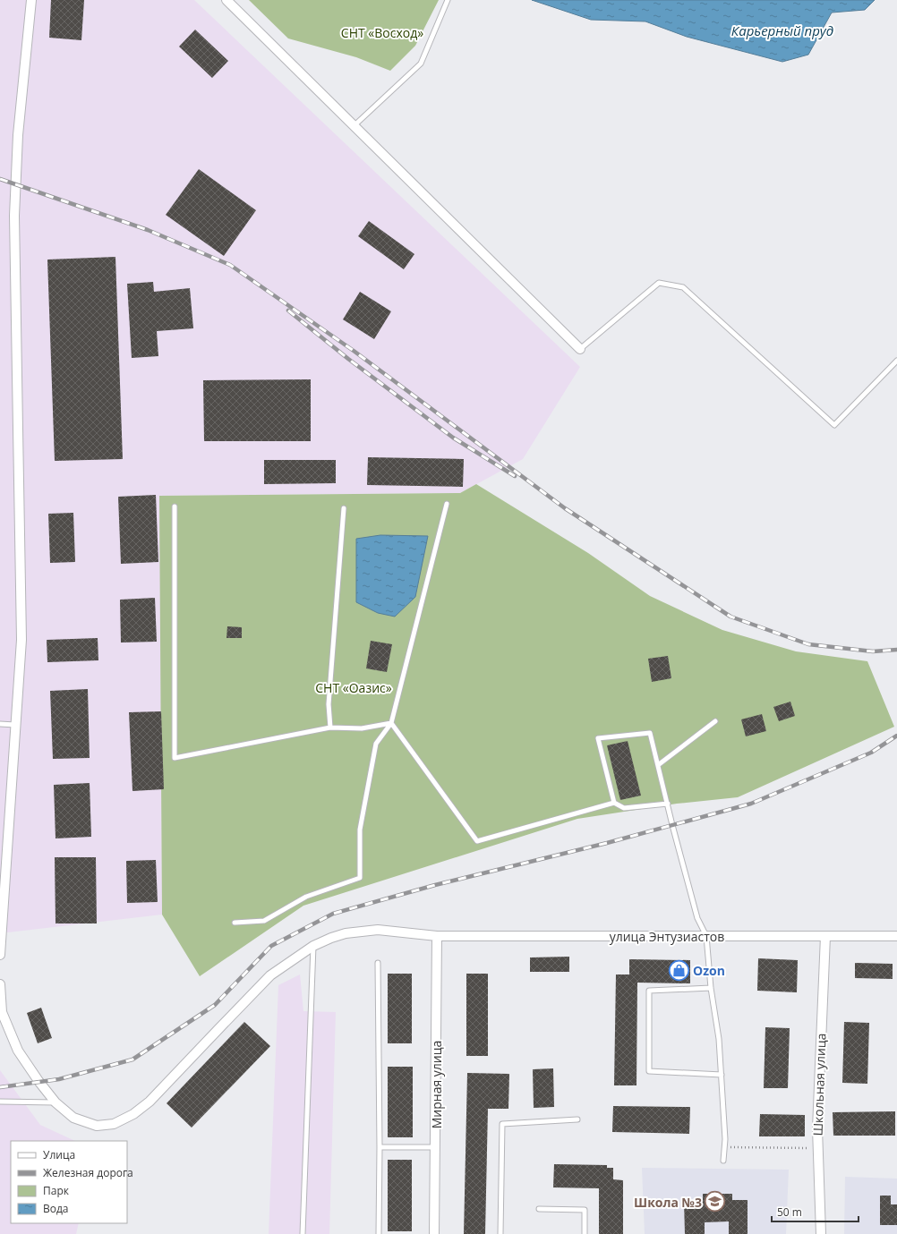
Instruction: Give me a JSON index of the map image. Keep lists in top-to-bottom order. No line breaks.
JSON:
{"streets":{"street":["улица Энтузиастов","Мирная улица","Школьная улица"]},"crossings":[["улица Энтузиастов","Мирная улица"],["улица Энтузиастов","Школьная улица"]],"water":["Карьерный пруд"],"parks":["СНТ «Восход»","СНТ «Оазис»"],"places":{"shop":["Ozon"],"school or university":["Школа №3"]},"legend":["Улица","Железная дорога","Парк","Вода"],"scale_bar":"50 m"}
